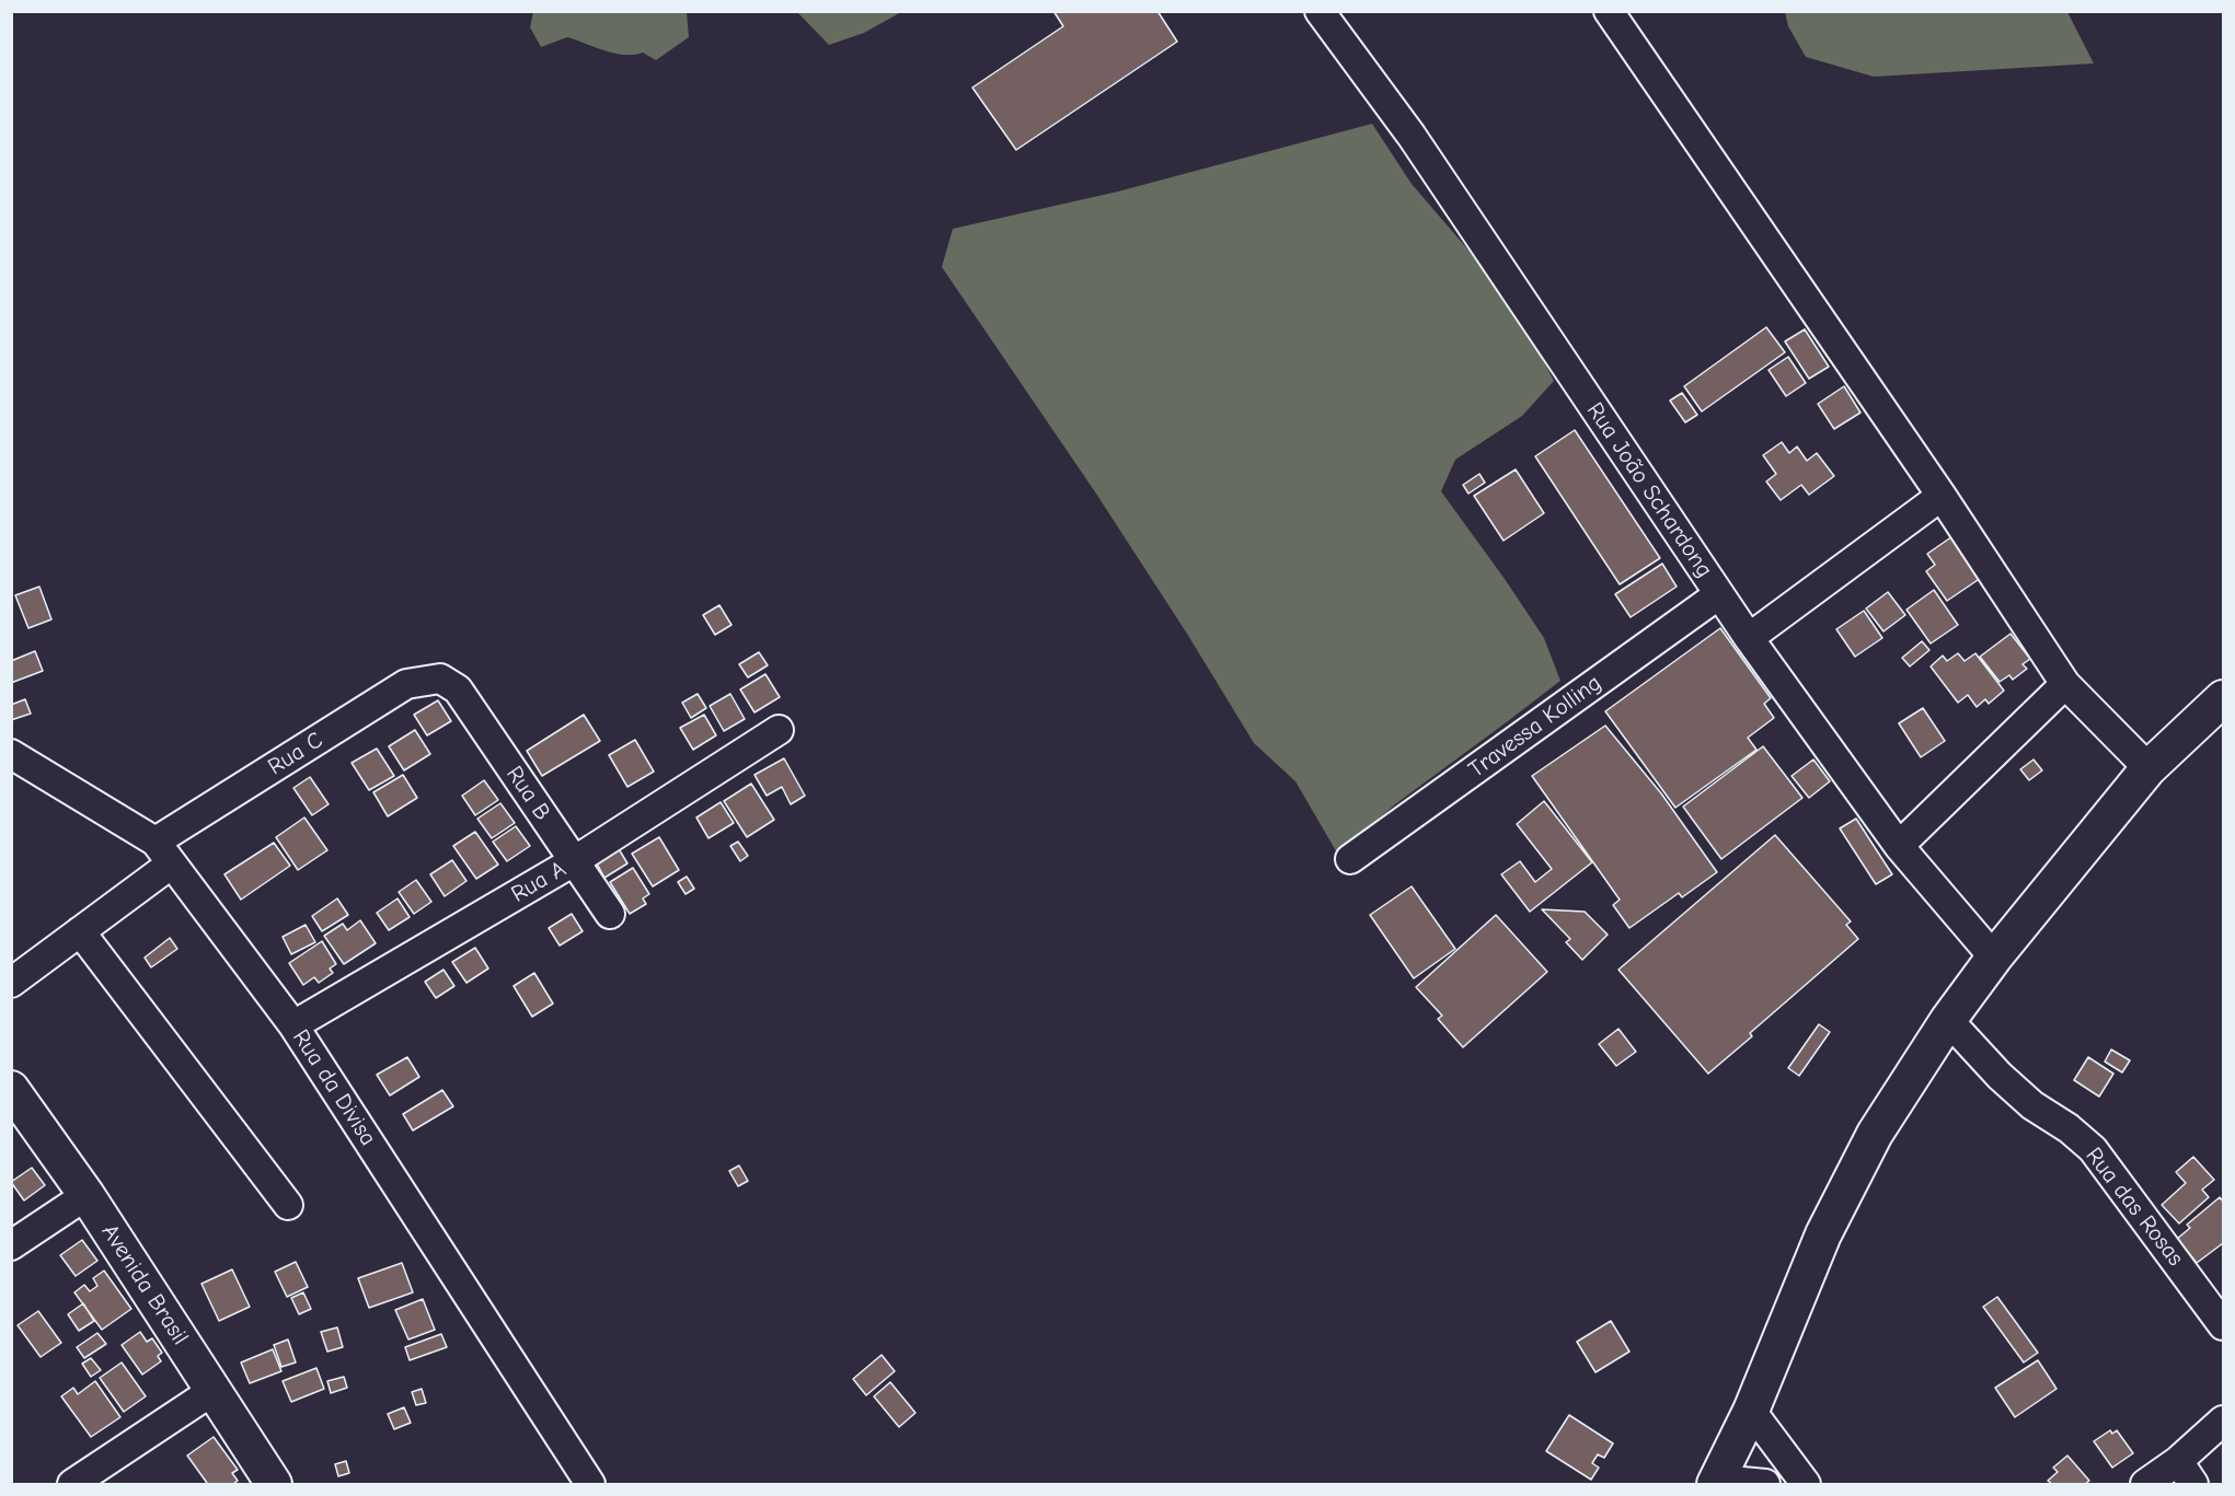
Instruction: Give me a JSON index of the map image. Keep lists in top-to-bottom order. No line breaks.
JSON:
{"streets":{"main road":["Avenida Brasil"],"street":["Rua João Schardong","Travessa Kolling","Rua C","Rua B","Rua A","Rua da Divisa","Rua das Rosas"]},"crossings":[["Rua João Schardong","Travessa Kolling"],["Rua C","Rua B"],["Rua C","Rua da Divisa"],["Rua B","Rua A"],["Rua A","Rua da Divisa"]]}
